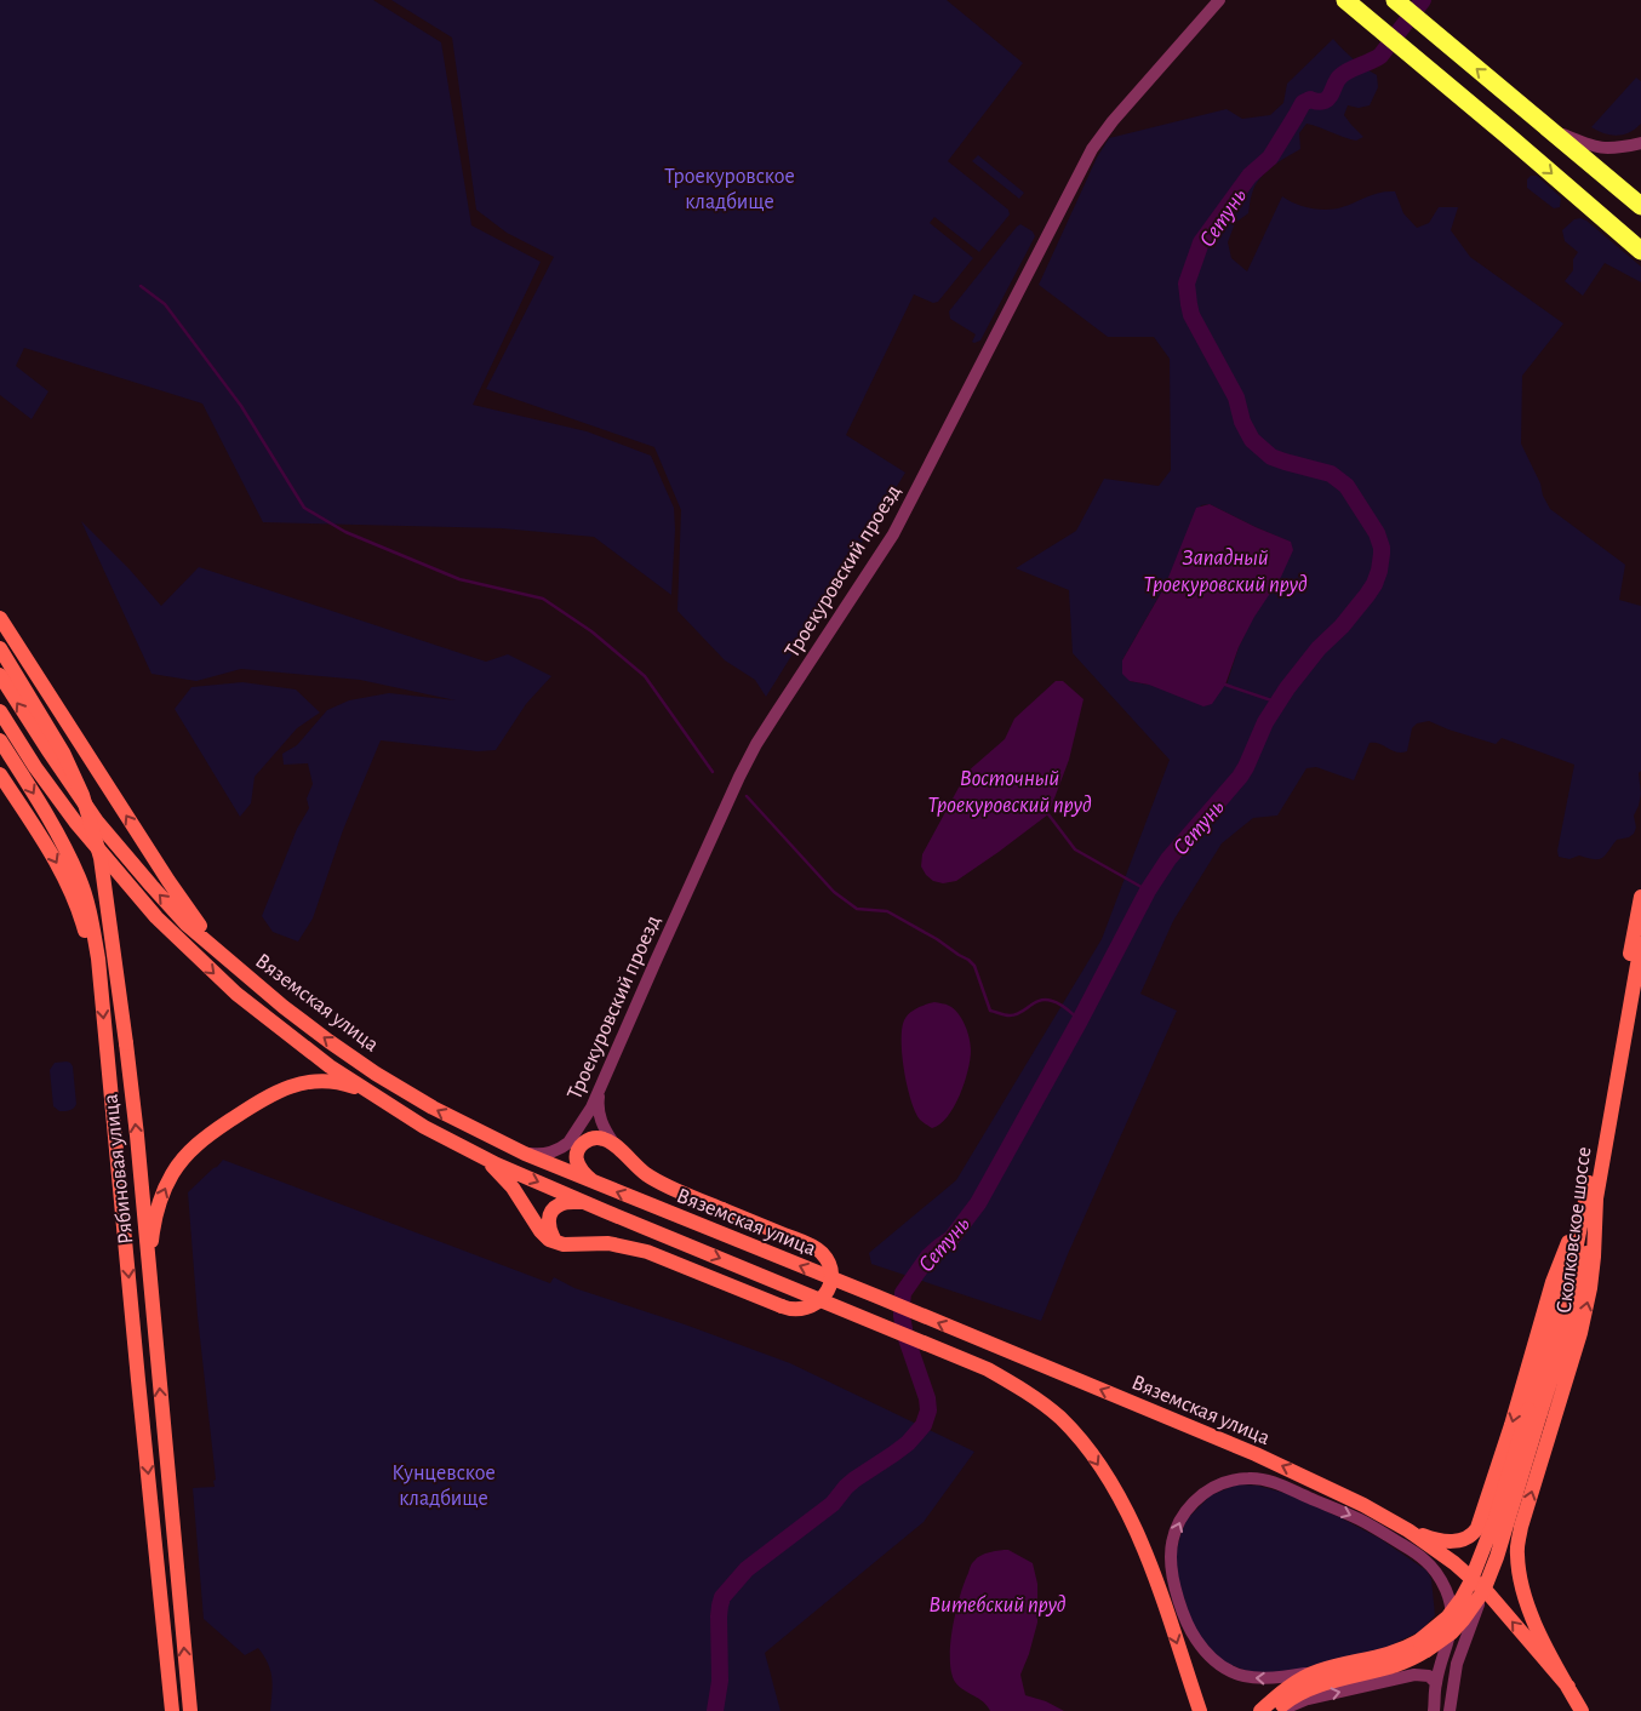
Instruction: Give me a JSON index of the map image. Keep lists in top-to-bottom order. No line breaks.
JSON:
{"streets":{"main road":["Вяземская улица","Рябиновая улица","Сколковское шоссе"],"street":["Троекуровский проезд"]},"crossings":[["Вяземская улица","Сколковское шоссе"]],"water":["Сетунь","Западный Троекуровский пруд","Восточный Троекуровский пруд","Витебский пруд"],"parks":["Троекуровское кладбище","Кунцевское кладбище"]}
